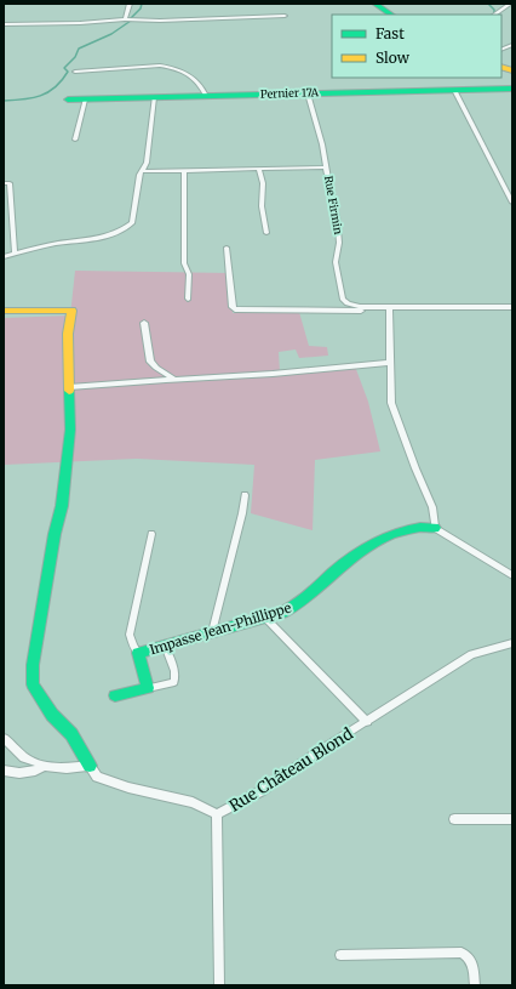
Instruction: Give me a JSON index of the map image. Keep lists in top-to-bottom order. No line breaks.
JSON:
{"streets":{"street":["Pernier 17A","Rue Firmin","Impasse Jean-Phillippe","Rue Château Blond"]},"crossings":[["Pernier 17A","Rue Firmin"]],"legend":["Fast","Slow"]}
